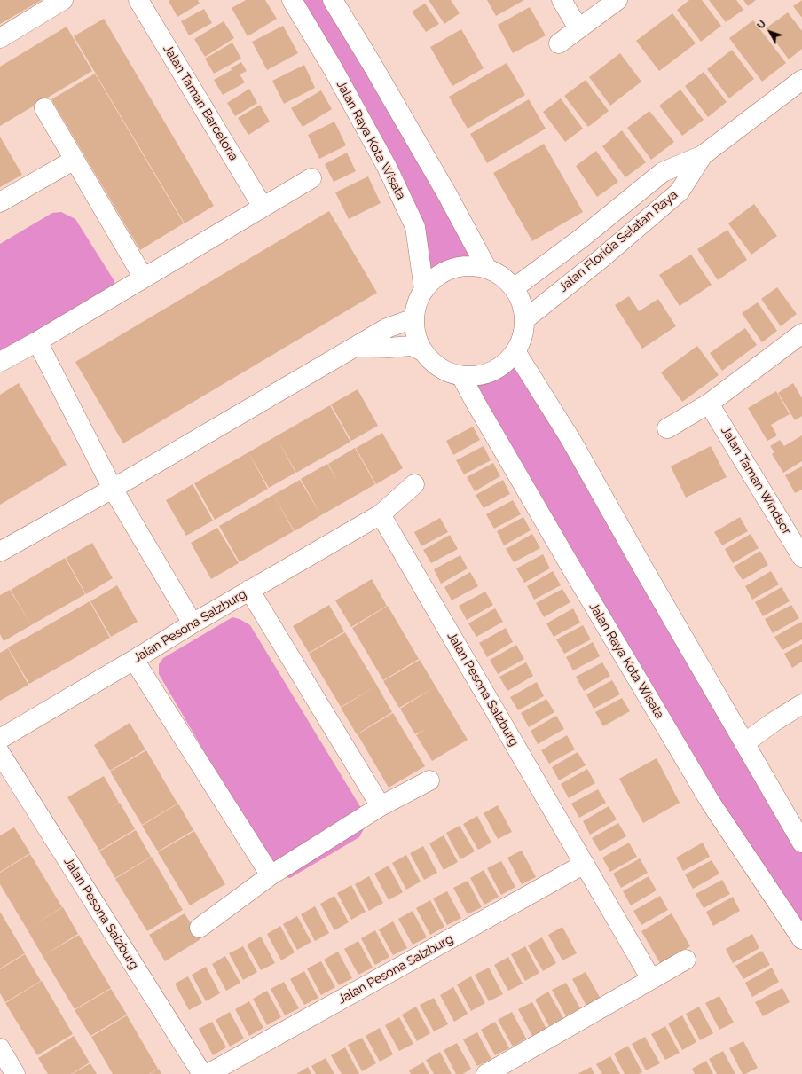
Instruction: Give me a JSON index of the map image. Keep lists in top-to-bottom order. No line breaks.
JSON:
{"streets":{"street":["Jalan Taman Barcelona","Jalan Raya Kota Wisata","Jalan Florida Selatan Raya","Jalan Taman Windsor","Jalan Pesona Salzburg"]},"crossings":[["Jalan Raya Kota Wisata","Jalan Florida Selatan Raya"]],"north":"top left"}
